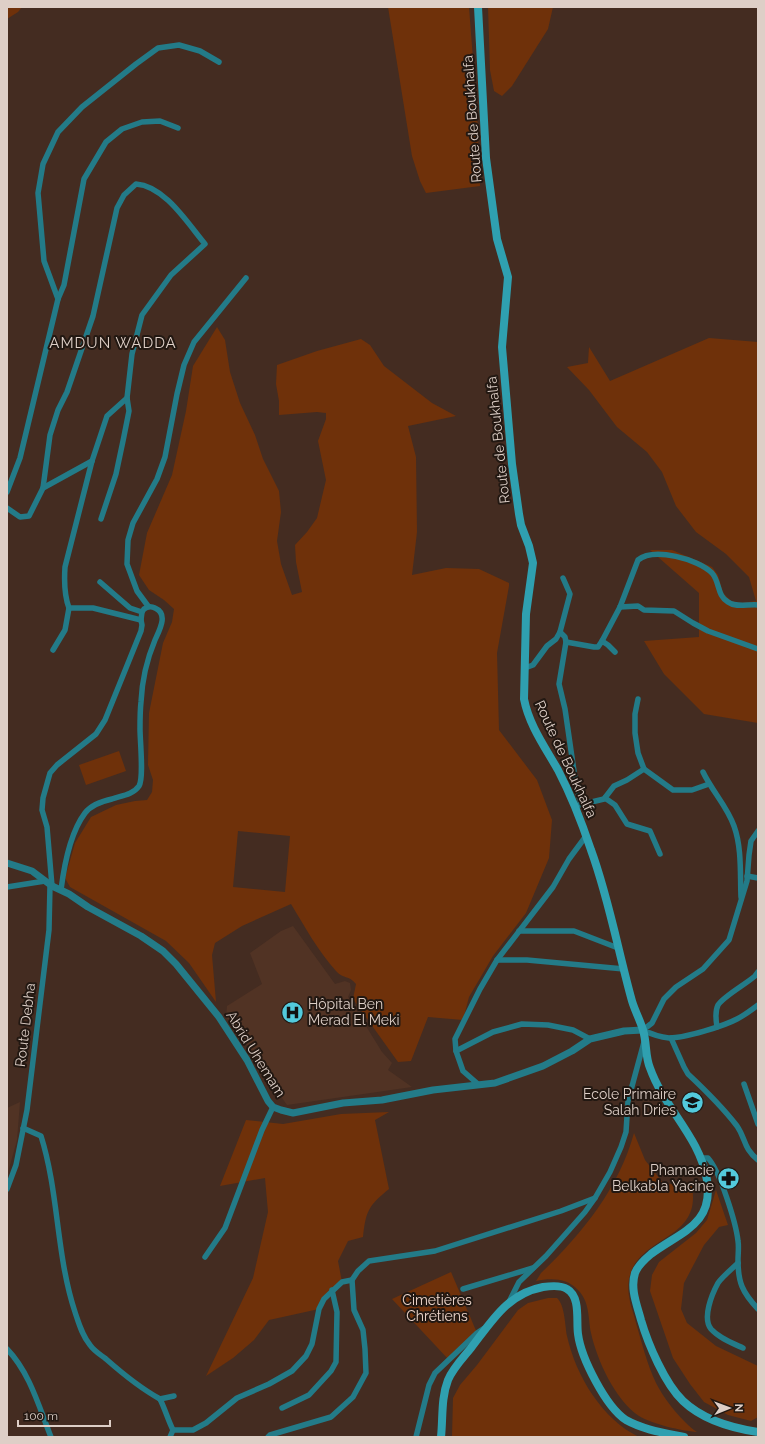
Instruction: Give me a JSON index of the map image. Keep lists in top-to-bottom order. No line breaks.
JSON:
{"streets":{"main road":["Route de Boukhalfa"],"street":["Route Debha","Abrid Uhemam"]},"crossings":[["Route de Boukhalfa","Abrid Uhemam"],["Route Debha","Abrid Uhemam"]],"districts":["AMDUN WADDA"],"parks":["Cimetières Chrétiens"],"places":{"hospital":["Hôpital Ben Merad El Meki"],"school or university":["Ecole Primaire Salah Dries"],"pharmacy":["Phamacie Belkabla Yacine"]},"scale_bar":"100 m","north":"right"}
